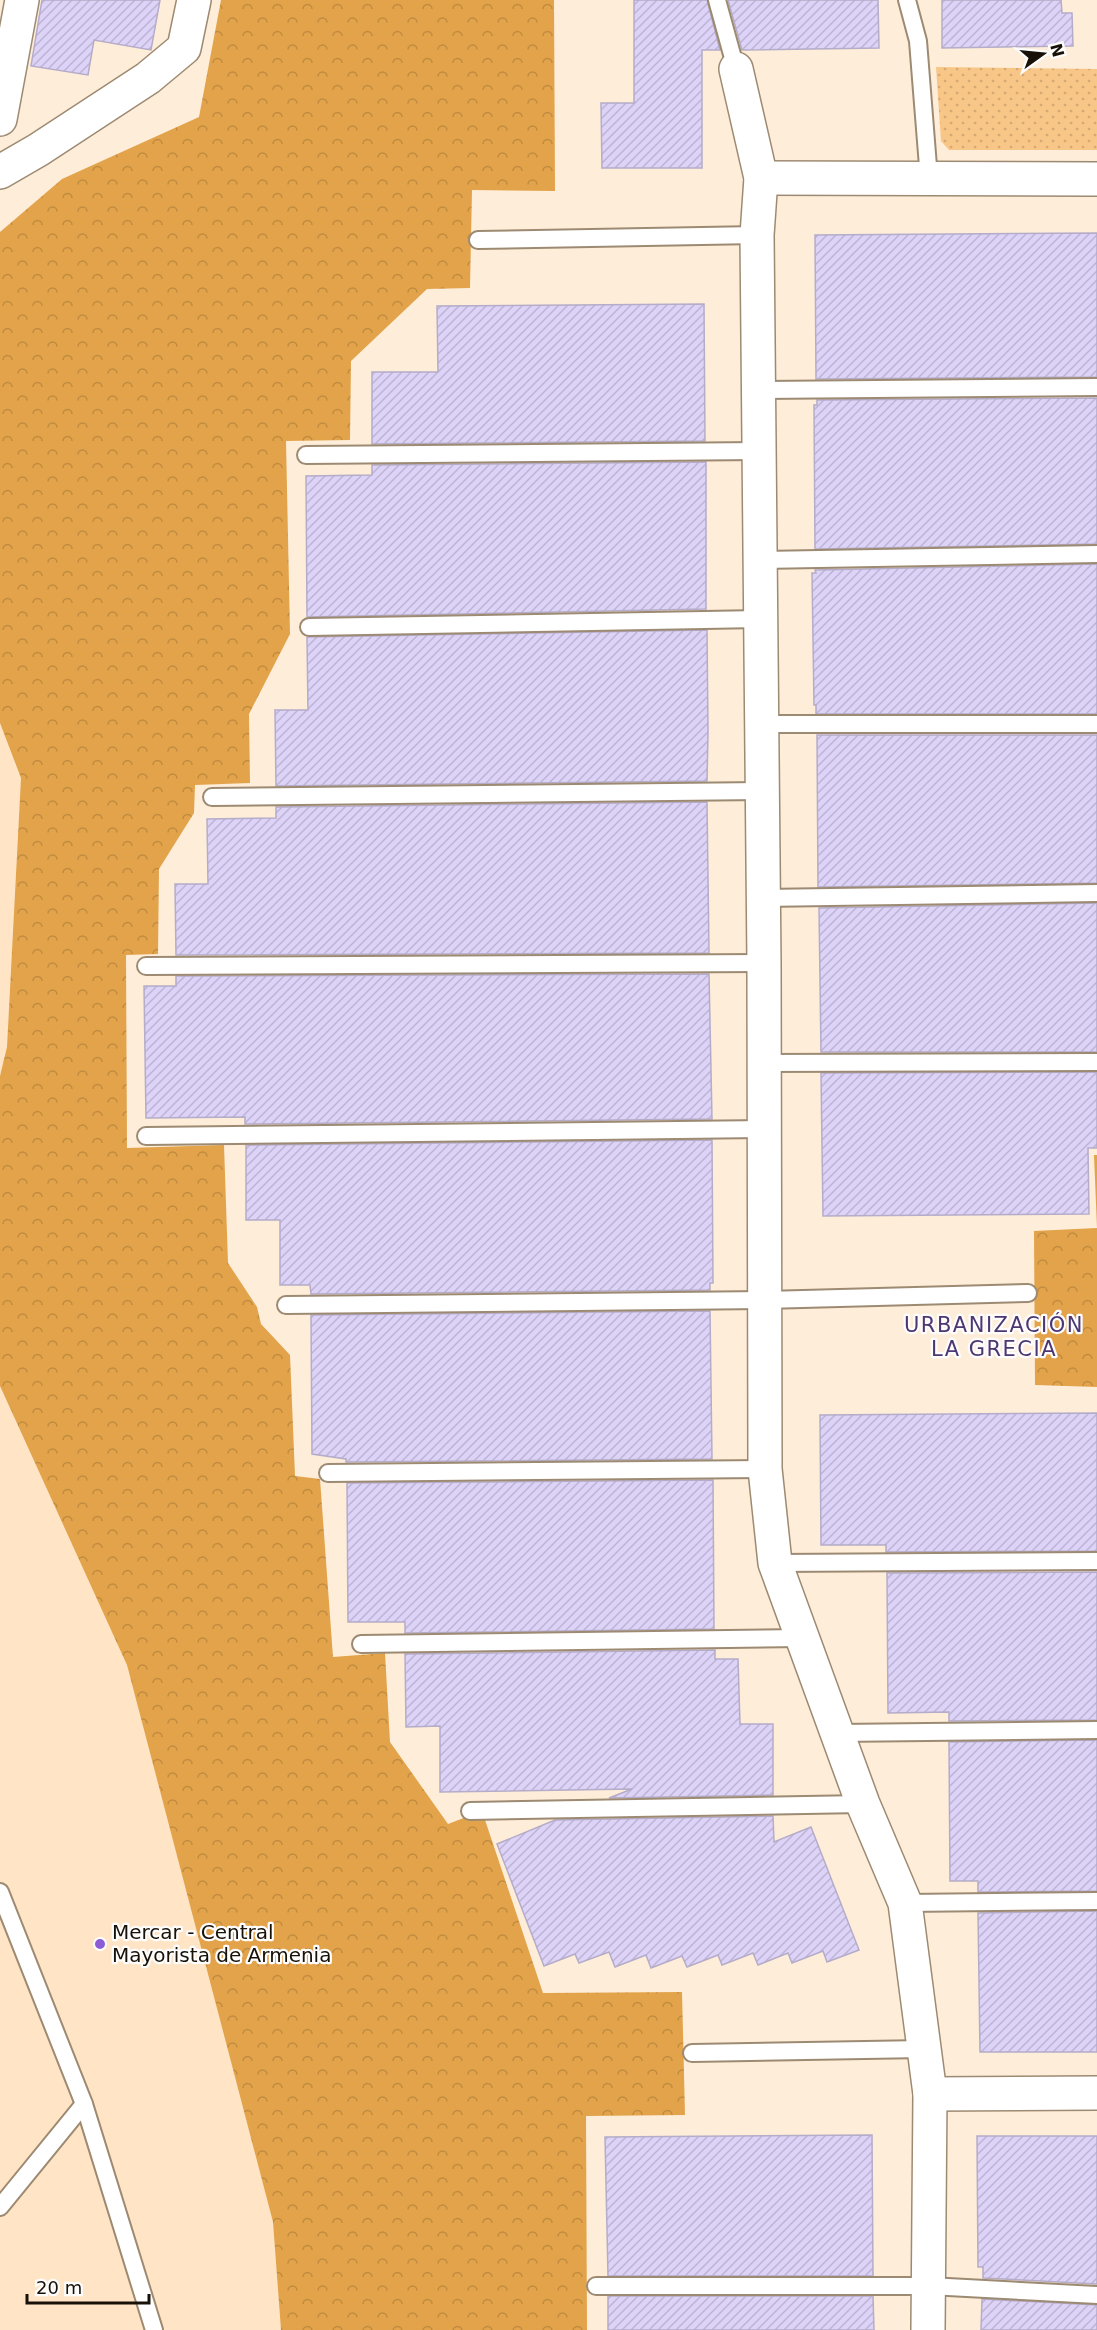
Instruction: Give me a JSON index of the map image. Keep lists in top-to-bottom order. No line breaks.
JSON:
{"districts":["URBANIZACIÓN LA GRECIA"],"places":["Mercar - Central Mayorista de Armenia"],"scale_bar":"20 m","north":"right"}
